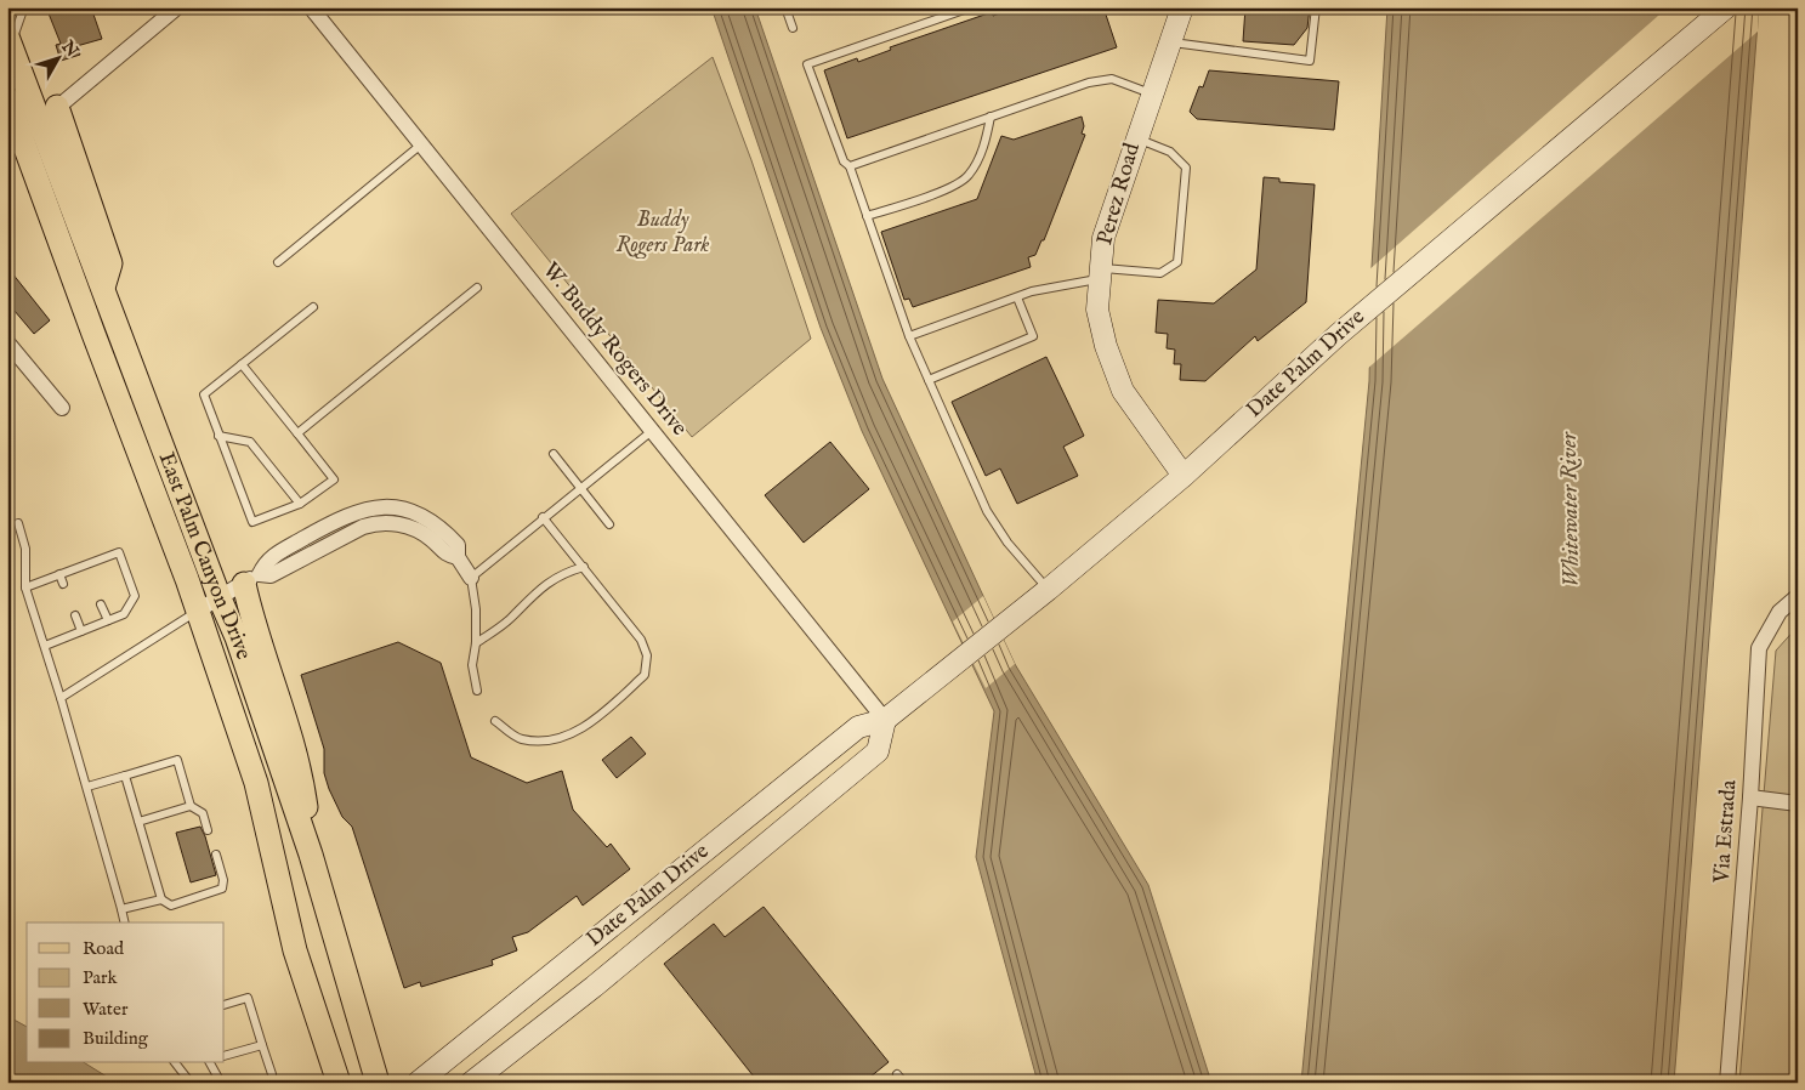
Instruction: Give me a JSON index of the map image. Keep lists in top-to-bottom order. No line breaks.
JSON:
{"streets":{"main road":["Perez Road","Date Palm Drive","East Palm Canyon Drive"],"street":["W. Buddy Rogers Drive","Via Estrada"]},"crossings":[["Perez Road","Date Palm Drive"],["W. Buddy Rogers Drive","Date Palm Drive"]],"water":["Whitewater River"],"parks":["Buddy Rogers Park"],"legend":["Road","Park","Water","Building"],"north":"top right"}
